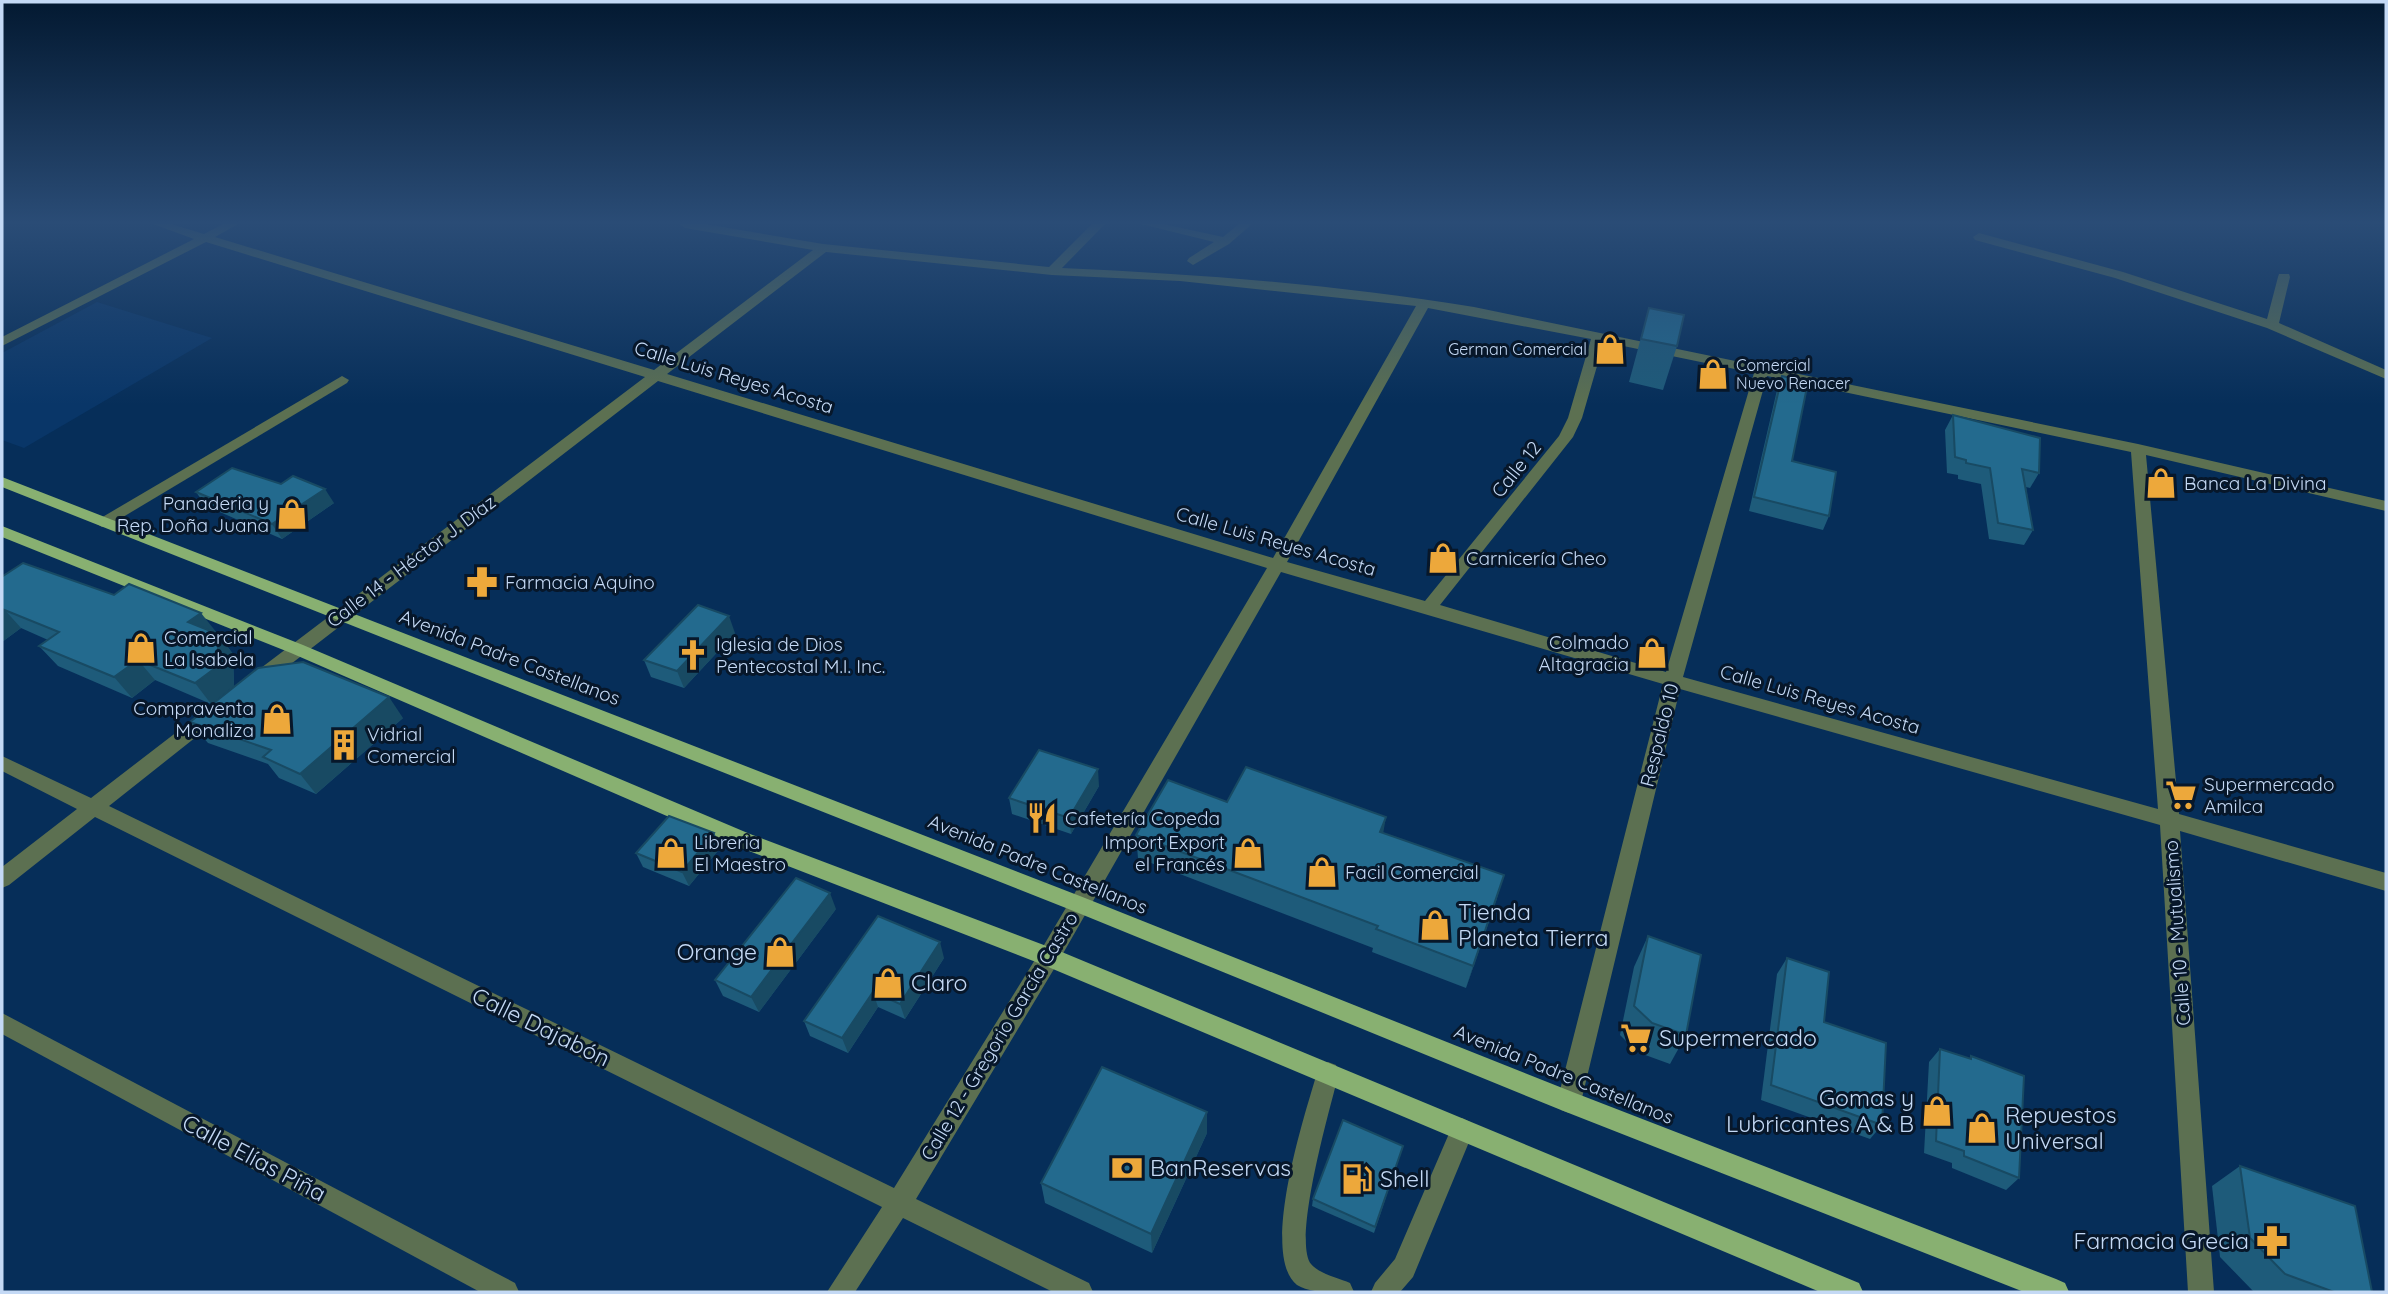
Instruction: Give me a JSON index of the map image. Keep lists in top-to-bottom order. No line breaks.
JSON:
{"streets":{"main road":["Avenida Padre Castellanos"],"street":["Calle Luis Reyes Acosta","Calle 12","Calle 14 - Héctor J. Díaz","Respaldo 10","Calle 10 - Mutualismo","Calle Dajabón","Calle 12 - Gregorio García Castro","Calle Elías Piña"]},"crossings":[["Calle Luis Reyes Acosta","Calle 12"],["Calle Luis Reyes Acosta","Calle 14 - Héctor J. Díaz"],["Calle Luis Reyes Acosta","Respaldo 10"],["Calle Luis Reyes Acosta","Calle 10 - Mutualismo"],["Calle Luis Reyes Acosta","Calle 12 - Gregorio García Castro"],["Calle 14 - Héctor J. Díaz","Avenida Padre Castellanos"],["Calle 14 - Héctor J. Díaz","Calle Dajabón"],["Avenida Padre Castellanos","Respaldo 10"],["Avenida Padre Castellanos","Calle 12 - Gregorio García Castro"],["Calle Dajabón","Calle 12 - Gregorio García Castro"]],"places":{"shop":["German Comercial","Comercial Nuevo Renacer","Banca La Divina","Panaderia y Rep. Doña Juana","Carnicería Cheo","Comercial La Isabela","Colmado Altagracia","Compraventa Monaliza","Libreria El Maestro","Import Export el Francés","Facil Comercial","Tienda Planeta Tierra","Orange","Claro","Gomas y Lubricantes A & B","Repuestos Universal"],"pharmacy":["Farmacia Aquino","Farmacia Grecia"],"church":["Iglesia de Dios Pentecostal M.I. Inc."],"building":["Vidrial Comercial"],"supermarket":["Supermercado Amilca","Supermercado"],"restaurant":["Cafetería Copeda"],"bank":["BanReservas"],"fuel station":["Shell"]}}
